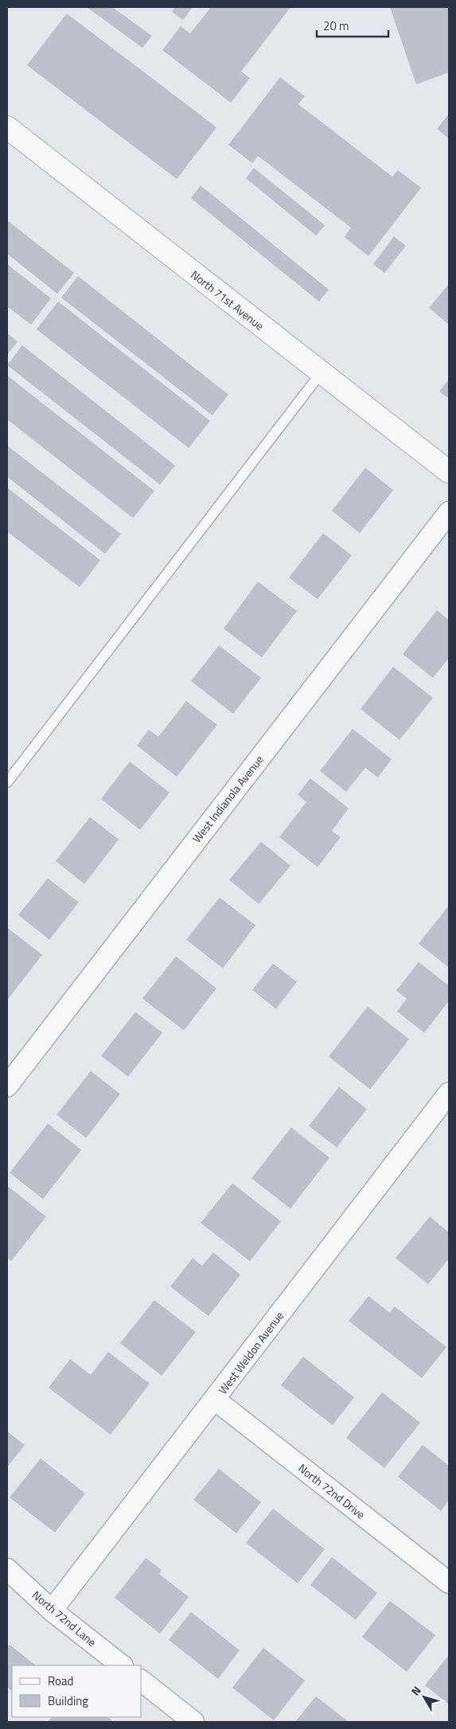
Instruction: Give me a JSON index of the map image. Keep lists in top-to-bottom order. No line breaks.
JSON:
{"streets":{"street":["North 71st Avenue","West Indianola Avenue","West Weldon Avenue","North 72nd Drive","North 72nd Lane"]},"crossings":[["West Weldon Avenue","North 72nd Drive"],["West Weldon Avenue","North 72nd Lane"]],"legend":["Road","Building"],"scale_bar":"20 m","north":"top left"}
